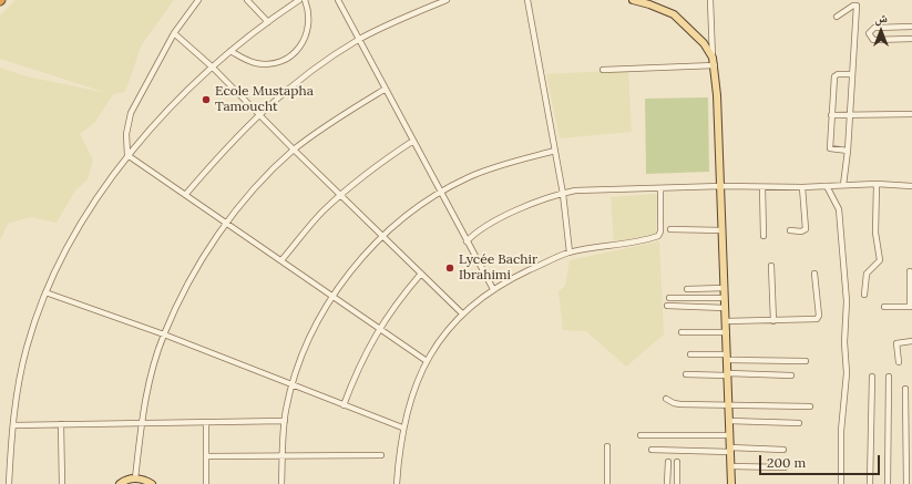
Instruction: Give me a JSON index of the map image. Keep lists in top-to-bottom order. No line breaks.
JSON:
{"places":["Ecole Mustapha Tamoucht","Lycée Bachir Ibrahimi"],"scale_bar":"200 m","north":"top"}
